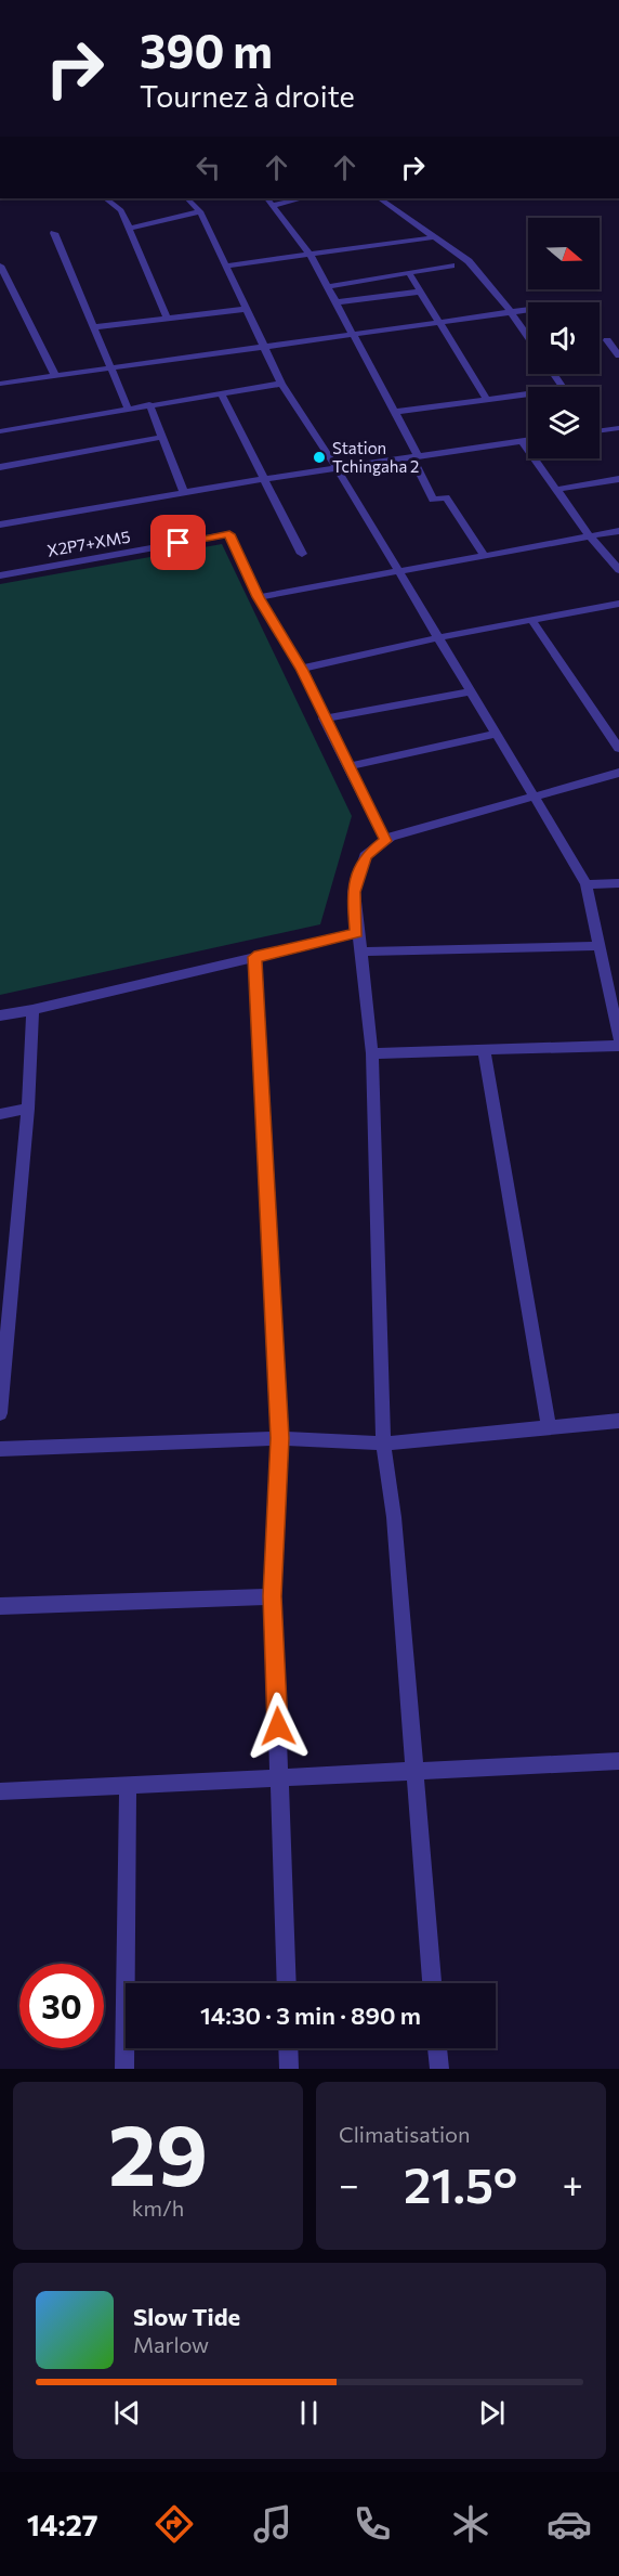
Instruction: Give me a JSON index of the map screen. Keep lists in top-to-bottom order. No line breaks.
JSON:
{"streets":{"street":["X2P7+XM5"]},"places":["Station Tchingaha 2"],"north":"right","page":{"turn":["390 m","Tournez à droite"],"limit":"30","trip":"14:30 · 3 min · 890 m","tile":[["29","km/h"],"Climatisation"],"heat":["−","21.5°","+"],"song":["Slow Tide","Marlow"],"tabs":"14:27"}}
